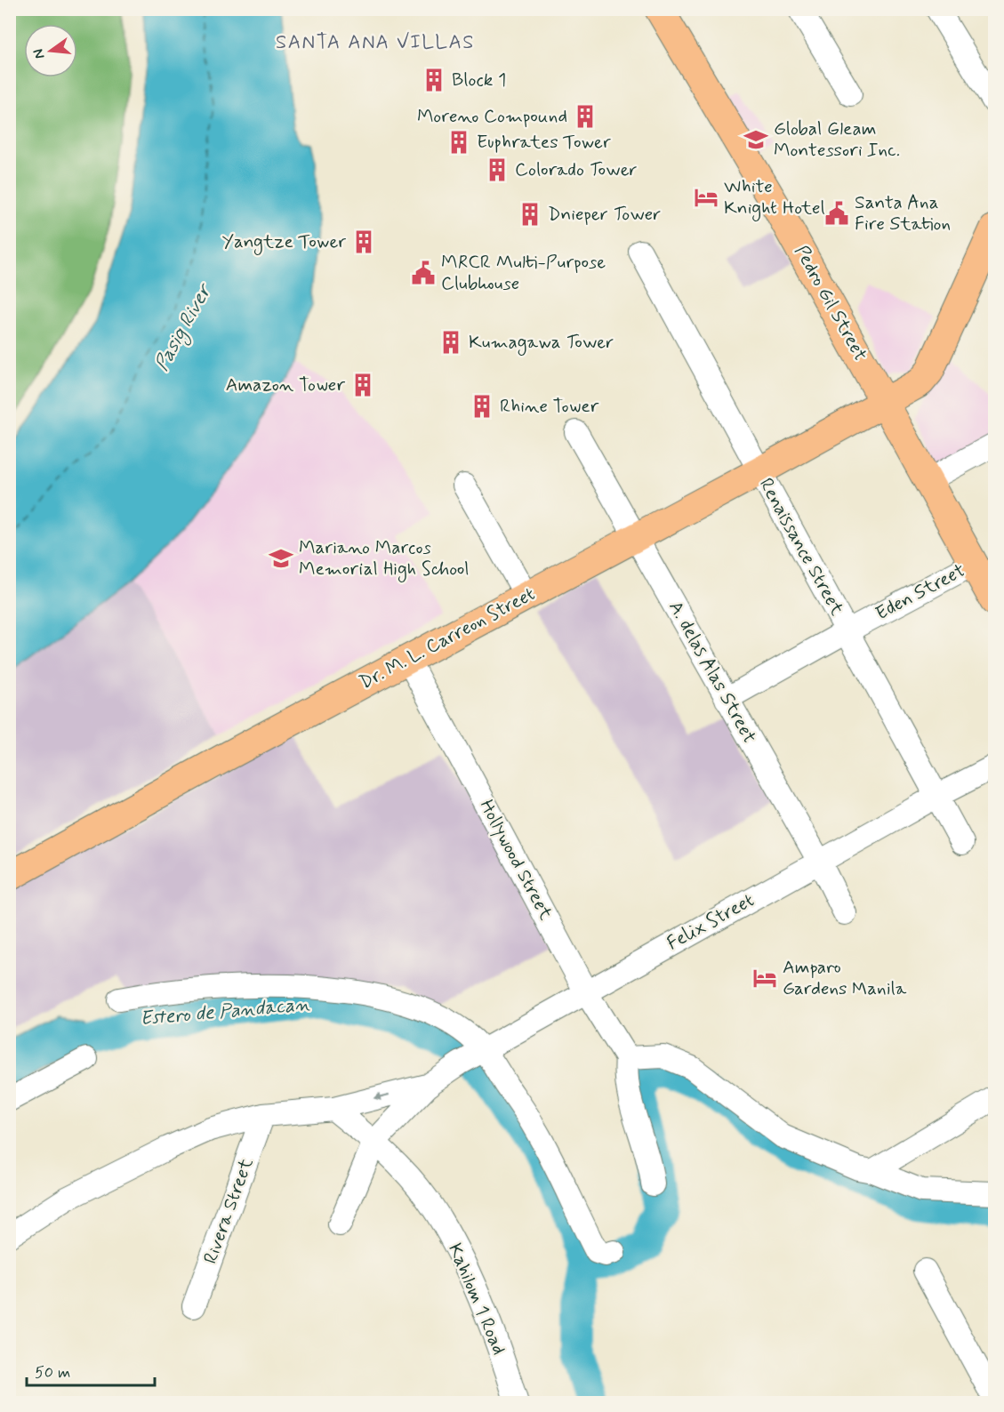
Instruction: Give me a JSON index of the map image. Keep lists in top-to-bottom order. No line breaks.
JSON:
{"streets":{"main road":["Pedro Gil Street","Dr. M. L. Carreon Street"],"street":["Renaissance Street","Eden Street","A. delas Alas Street","Hollywood Street","Felix Street","Rivera Street","Kahilom 1 Road"]},"crossings":[["Pedro Gil Street","Eden Street"],["Pedro Gil Street","Dr. M. L. Carreon Street"],["Renaissance Street","Eden Street"],["Renaissance Street","Dr. M. L. Carreon Street"],["Renaissance Street","Felix Street"],["Eden Street","A. delas Alas Street"],["Dr. M. L. Carreon Street","A. delas Alas Street"],["Dr. M. L. Carreon Street","Hollywood Street"],["A. delas Alas Street","Felix Street"],["Hollywood Street","Felix Street"],["Felix Street","Kahilom 1 Road"]],"districts":["SANTA ANA VILLAS"],"water":["Pasig River","Estero de Pandacan"],"places":{"building":["Block 1","Moreno Compound","Euphrates Tower","Colorado Tower","Dnieper Tower","Yangtze Tower","Kumagawa Tower","Amazon Tower","Rhine Tower"],"school or university":["Global Gleam Montessori Inc.","Mariano Marcos Memorial High School"],"hotel":["White Knight Hotel","Amparo Gardens Manila"],"public building":["Santa Ana Fire Station","MRCR Multi-Purpose Clubhouse"]},"scale_bar":"50 m","north":"left"}
